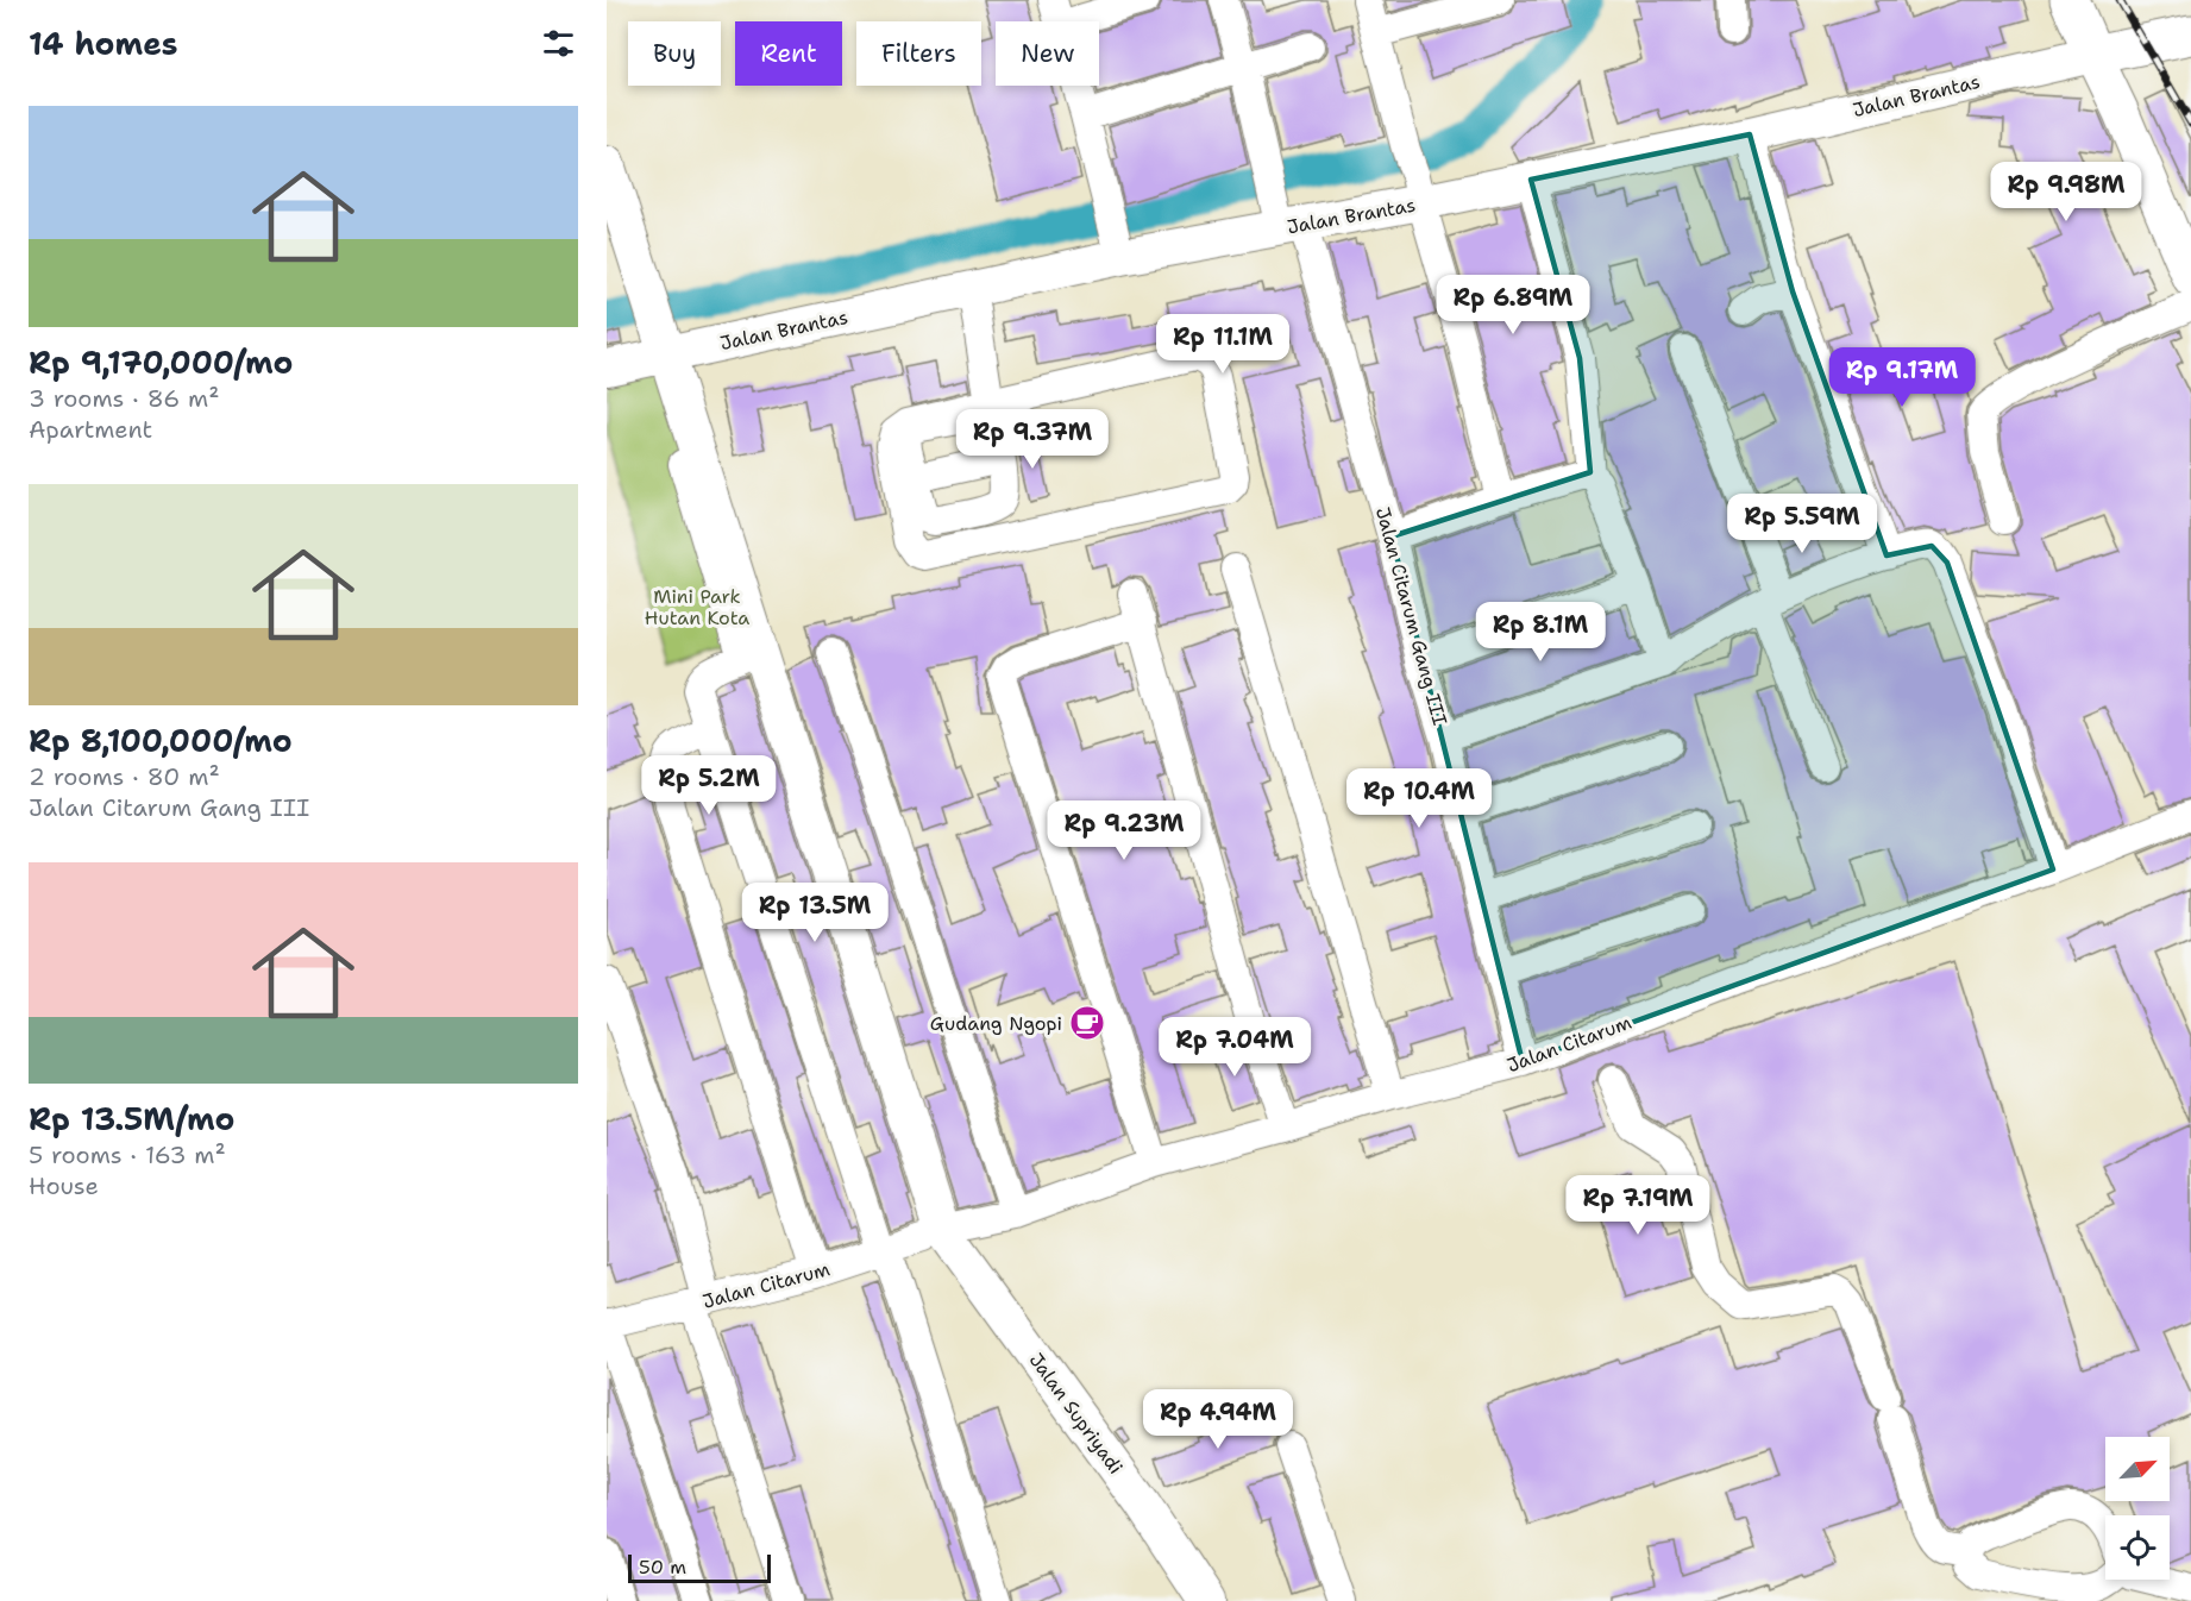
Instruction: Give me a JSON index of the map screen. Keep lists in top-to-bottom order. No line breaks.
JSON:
{"streets":{"main road":["Jalan Brantas","Jalan Supriyadi"],"street":["Jalan Citarum Gang III","Jalan Citarum"]},"crossings":[["Jalan Brantas","Jalan Citarum Gang III"],["Jalan Brantas","Jalan Supriyadi"],["Jalan Citarum Gang III","Jalan Citarum"],["Jalan Citarum","Jalan Supriyadi"]],"parks":["Mini Park Hutan Kota"],"places":{"cafe":["Gudang Ngopi"]},"scale_bar":"50 m","north":"top right","page":{"heading":"14 homes","chip":["Buy","Rent","Filters","New"],"list":[{"name":"Rp 9,170,000/mo","note":"3 rooms · 86 m² · Apartment"},{"name":"Rp 8,100,000/mo","note":"2 rooms · 80 m² · Jalan Citarum Gang III"},{"name":"Rp 13.5M/mo","note":"5 rooms · 163 m² · House"}],"price":["Rp 9.98M","Rp 6.89M","Rp 11.1M","Rp 9.17M","Rp 9.37M","Rp 5.59M","Rp 8.1M","Rp 5.2M","Rp 10.4M","Rp 9.23M","Rp 13.5M","Rp 7.04M","Rp 7.19M","Rp 4.94M"],"scale":"50 m"}}
